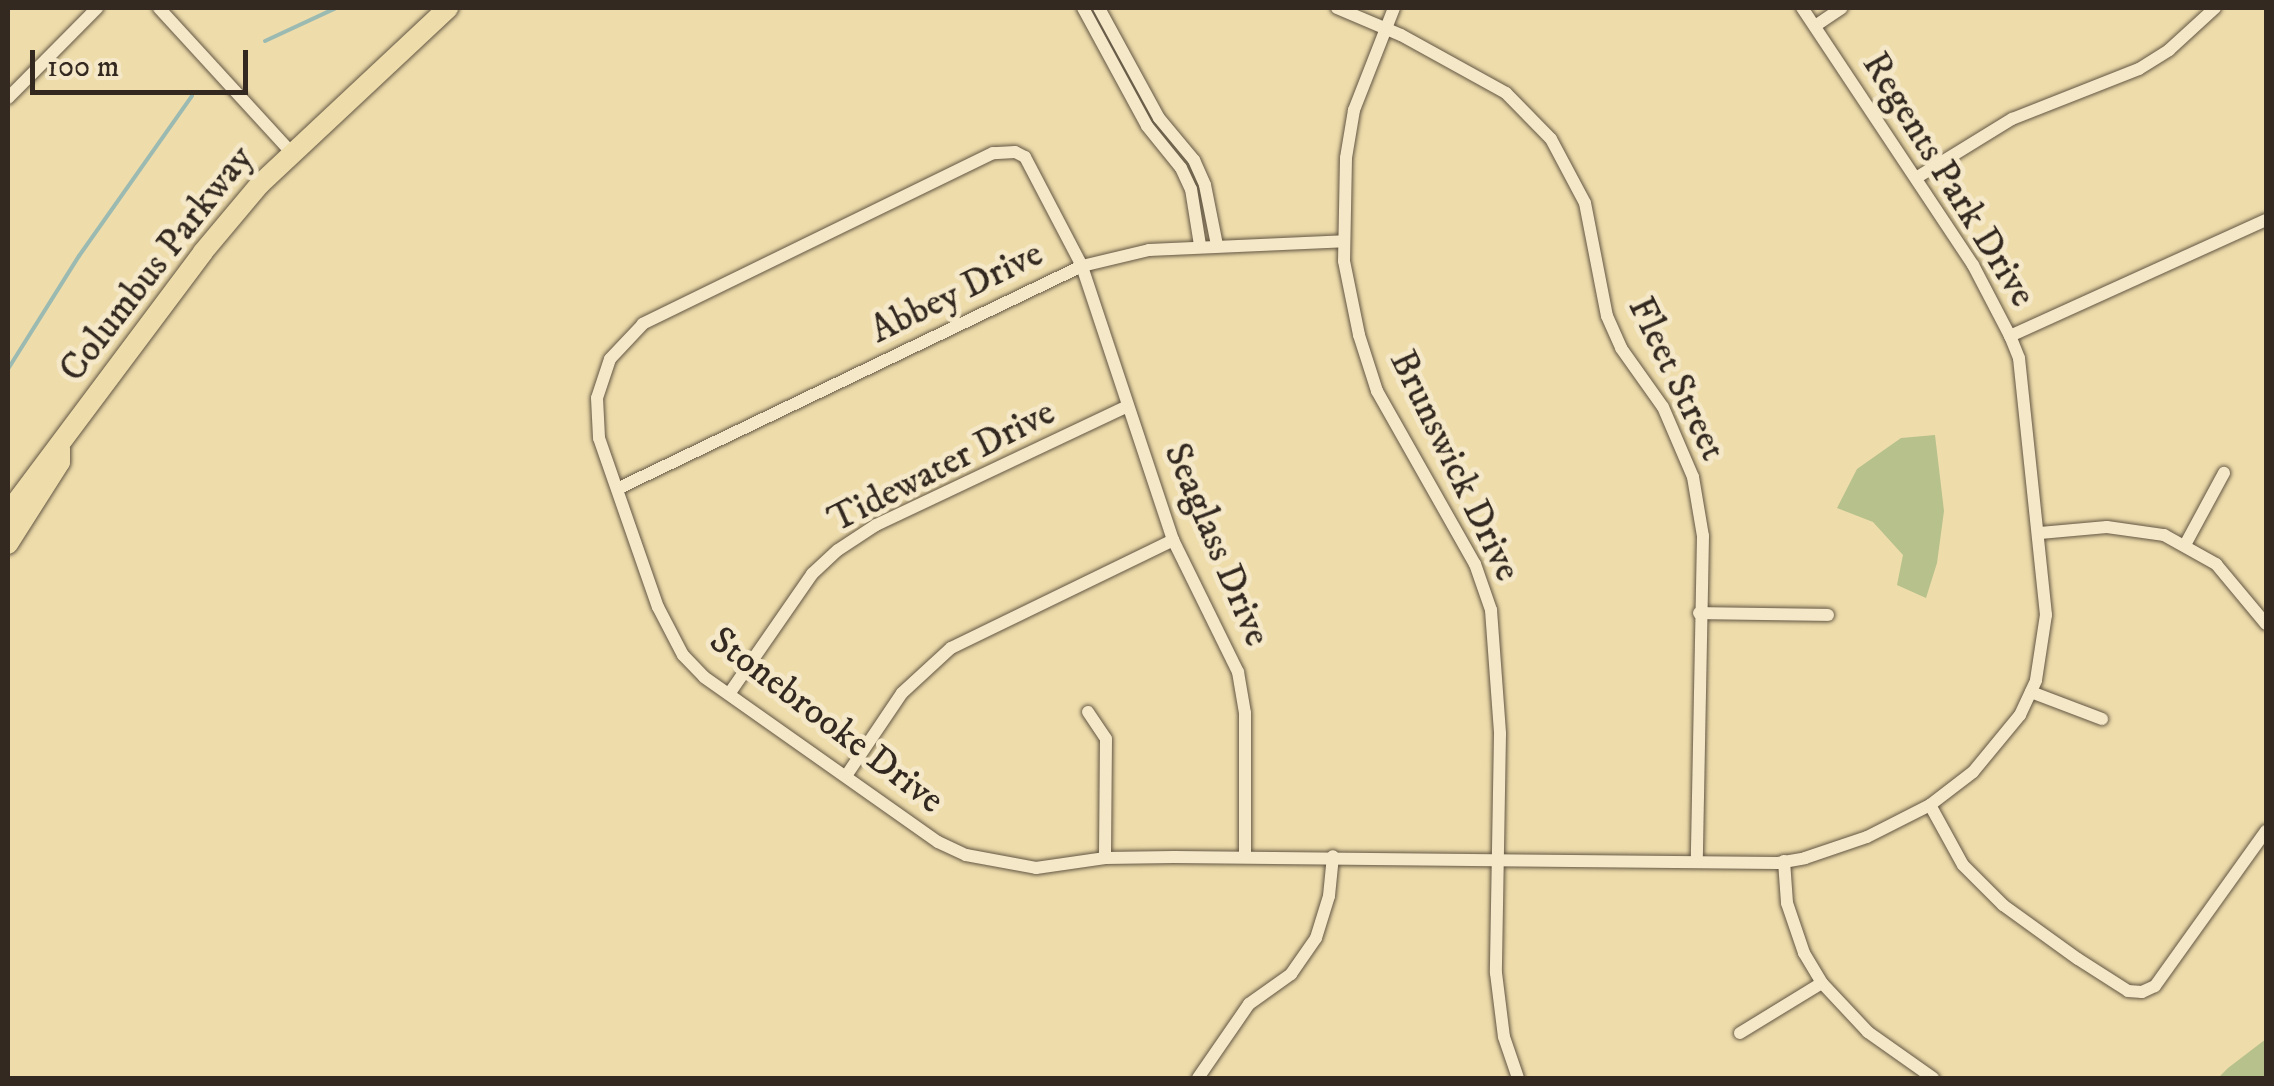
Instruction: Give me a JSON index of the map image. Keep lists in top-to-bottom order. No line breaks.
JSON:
{"streets":{"main road":["Columbus Parkway"],"street":["Regents Park Drive","Abbey Drive","Fleet Street","Brunswick Drive","Tidewater Drive","Seaglass Drive","Stonebrooke Drive"]},"crossings":[["Regents Park Drive","Fleet Street"],["Regents Park Drive","Brunswick Drive"],["Regents Park Drive","Stonebrooke Drive"],["Abbey Drive","Brunswick Drive"],["Abbey Drive","Seaglass Drive"],["Abbey Drive","Stonebrooke Drive"],["Fleet Street","Brunswick Drive"],["Tidewater Drive","Seaglass Drive"],["Tidewater Drive","Stonebrooke Drive"],["Seaglass Drive","Stonebrooke Drive"]],"scale_bar":"100 m"}
